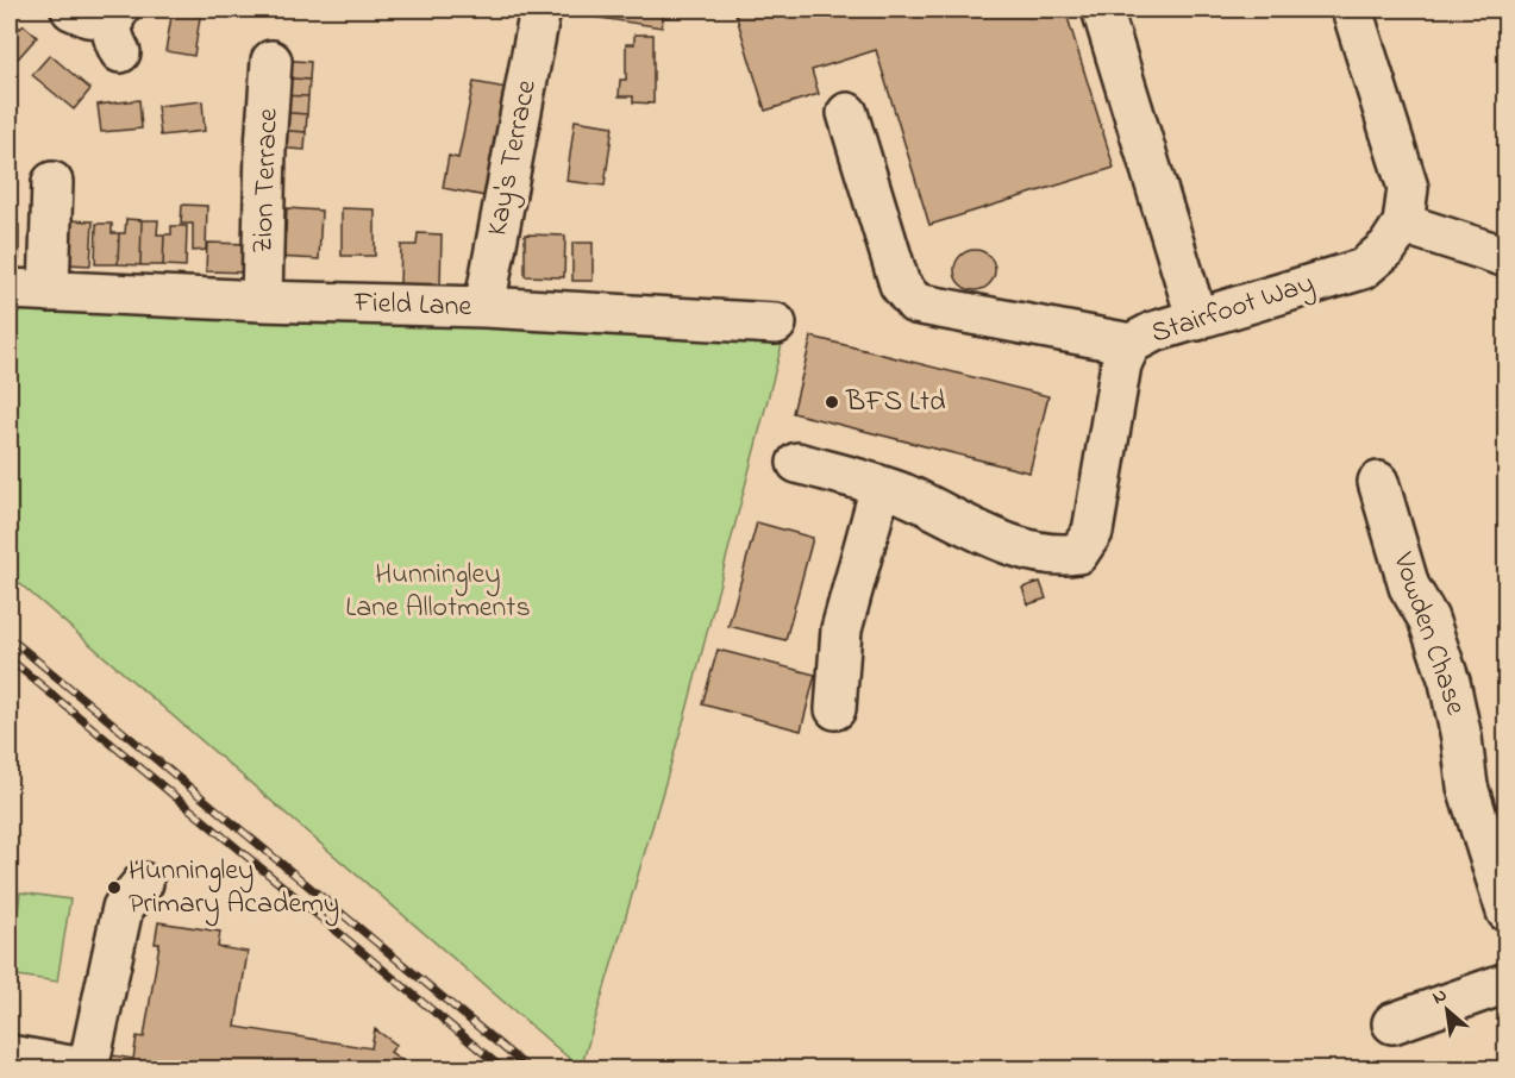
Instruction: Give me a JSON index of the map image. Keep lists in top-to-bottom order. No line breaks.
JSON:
{"streets":{"street":["Kay's Terrace","Zion Terrace","Field Lane","Stairfoot Way","Vowden Chase"]},"crossings":[["Kay's Terrace","Field Lane"],["Zion Terrace","Field Lane"]],"parks":["Hunningley Lane Allotments"],"places":["BFS Ltd","Hunningley Primary Academy"],"north":"top left"}
